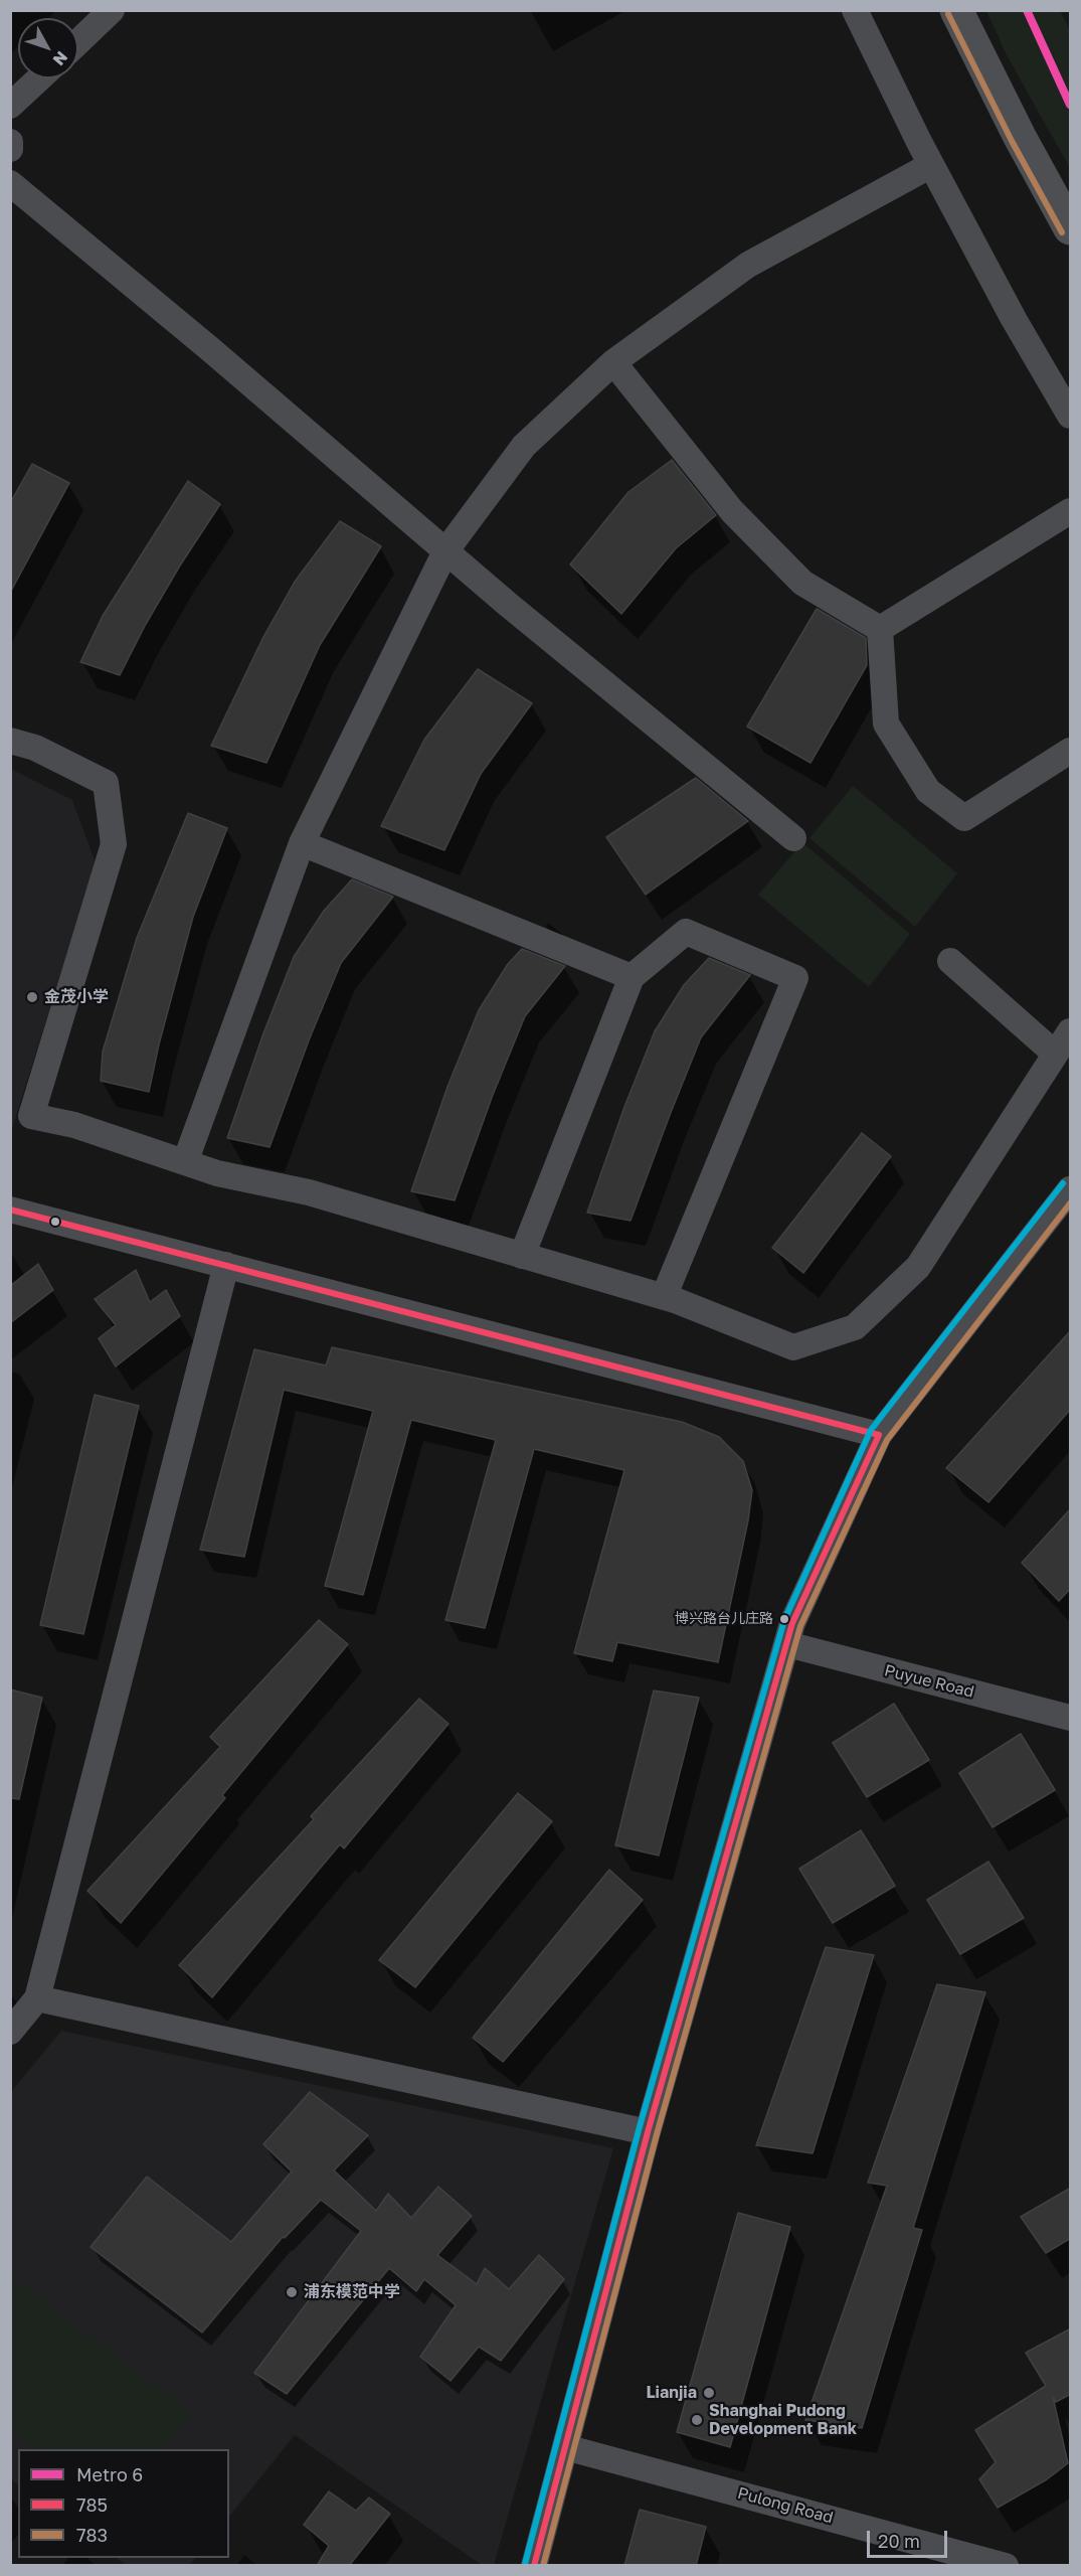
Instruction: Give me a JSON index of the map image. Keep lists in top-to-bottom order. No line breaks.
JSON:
{"streets":{"street":["Puyue Road","Pulong Road"]},"places":["金茂小学","博兴路台儿庄路","浦东模范中学","Lianjia","Shanghai Pudong Development Bank"],"lines":["metro line 6","transit line 783","transit line 785"],"legend":["Metro 6","785","783"],"scale_bar":"20 m","north":"bottom right"}
